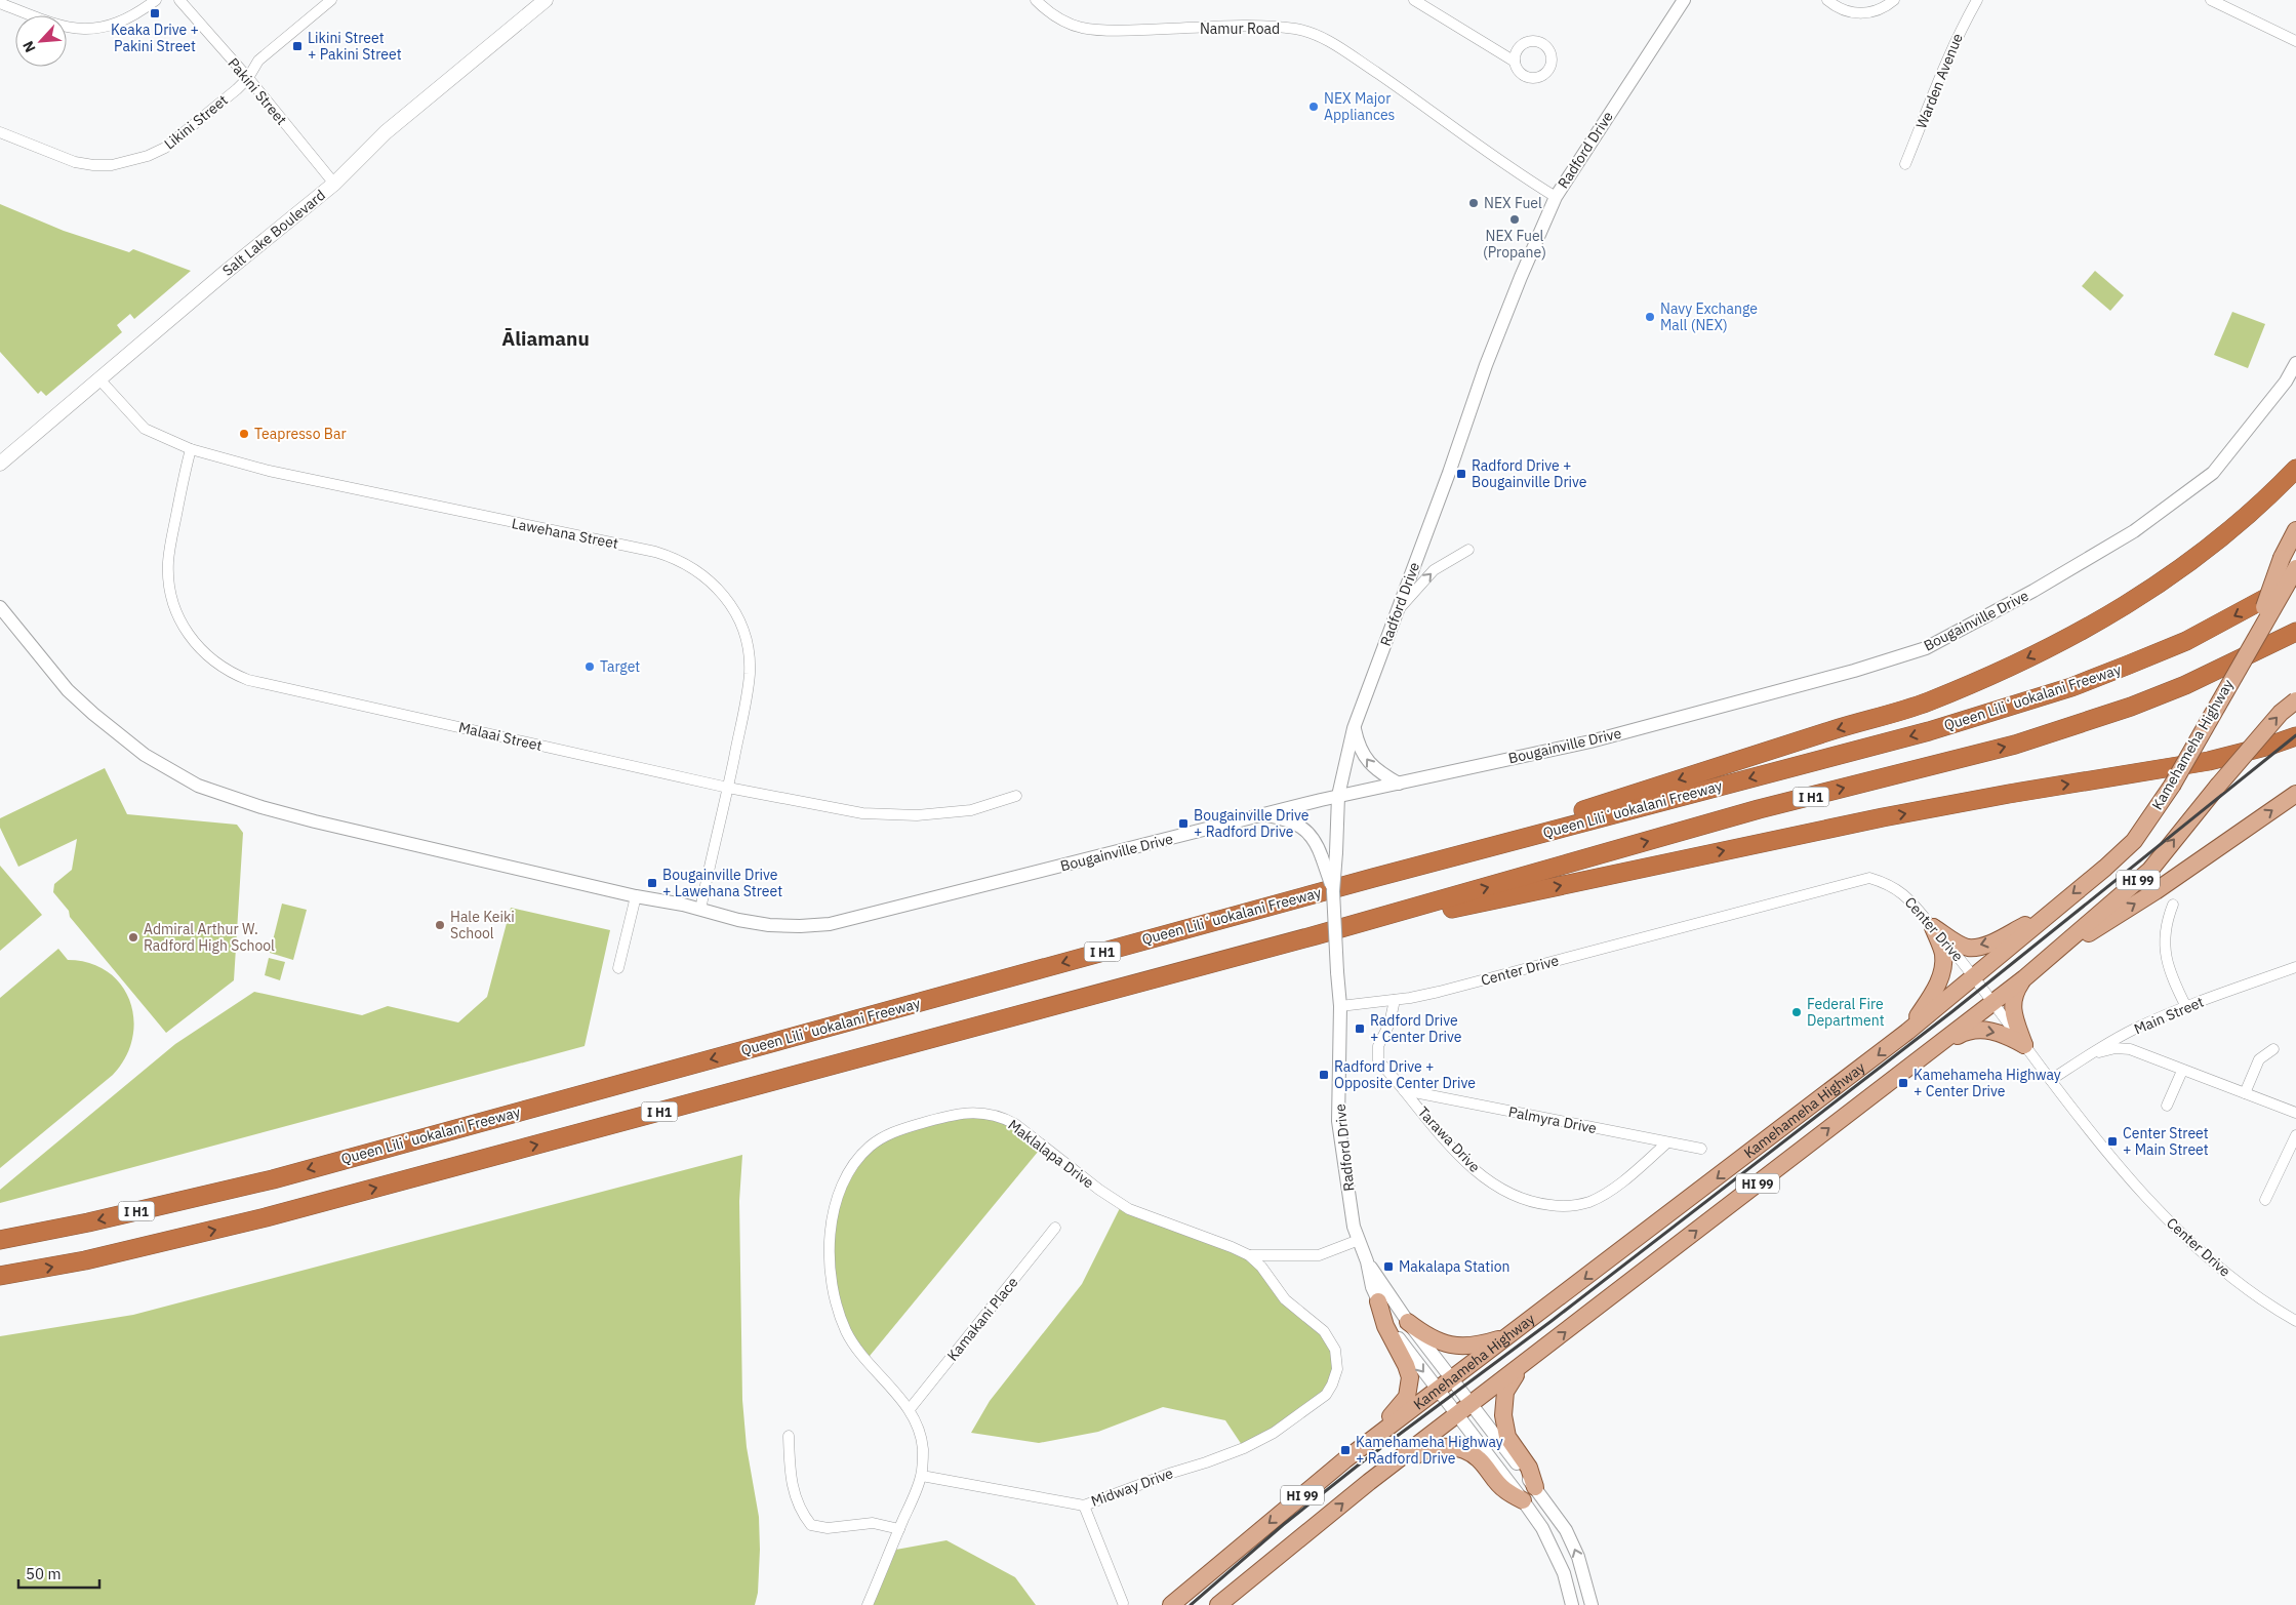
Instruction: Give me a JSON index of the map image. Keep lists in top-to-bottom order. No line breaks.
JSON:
{"streets":{"highway":["Queen Liliʻuokalani Freeway","I H1"],"main road":["Salt Lake Boulevard","Kamehameha Highway","HI 99"],"street":["Namur Road","Warden Avenue","Pakini Street","Likini Street","Radford Drive","Lawehana Street","Bougainville Drive","Malaai Street","Center Drive","Main Street","Palmyra Drive","Tarawa Drive","Maklalapa Drive","Kamakani Place","Midway Drive"]},"crossings":[["Namur Road","Radford Drive"],["Pakini Street","Likini Street"],["Pakini Street","Salt Lake Boulevard"],["Radford Drive","Bougainville Drive"],["Radford Drive","Kamehameha Highway"],["Radford Drive","Center Drive"],["Salt Lake Boulevard","Lawehana Street"],["Lawehana Street","Bougainville Drive"],["Lawehana Street","Malaai Street"],["Kamehameha Highway","Center Drive"],["Center Drive","Main Street"],["Center Drive","Tarawa Drive"],["Palmyra Drive","Tarawa Drive"],["Maklalapa Drive","Kamakani Place"],["Maklalapa Drive","Midway Drive"]],"districts":["Āliamanu"],"places":{"transit":["Keaka Drive + Pakini Street","Likini Street + Pakini Street","Radford Drive + Bougainville Drive","Bougainville Drive + Radford Drive","Bougainville Drive + Lawehana Street","Radford Drive + Center Drive","Radford Drive + Opposite Center Drive","Kamehameha Highway + Center Drive","Center Street + Main Street","Makalapa Station","Kamehameha Highway + Radford Drive"],"other":["NEX Major Appliances","NEX Fuel","NEX Fuel (Propane)","Navy Exchange Mall (NEX)","Teapresso Bar","Target","Hale Keiki School","Admiral Arthur W. Radford High School","Federal Fire Department"]},"scale_bar":"50 m","north":"bottom left"}
